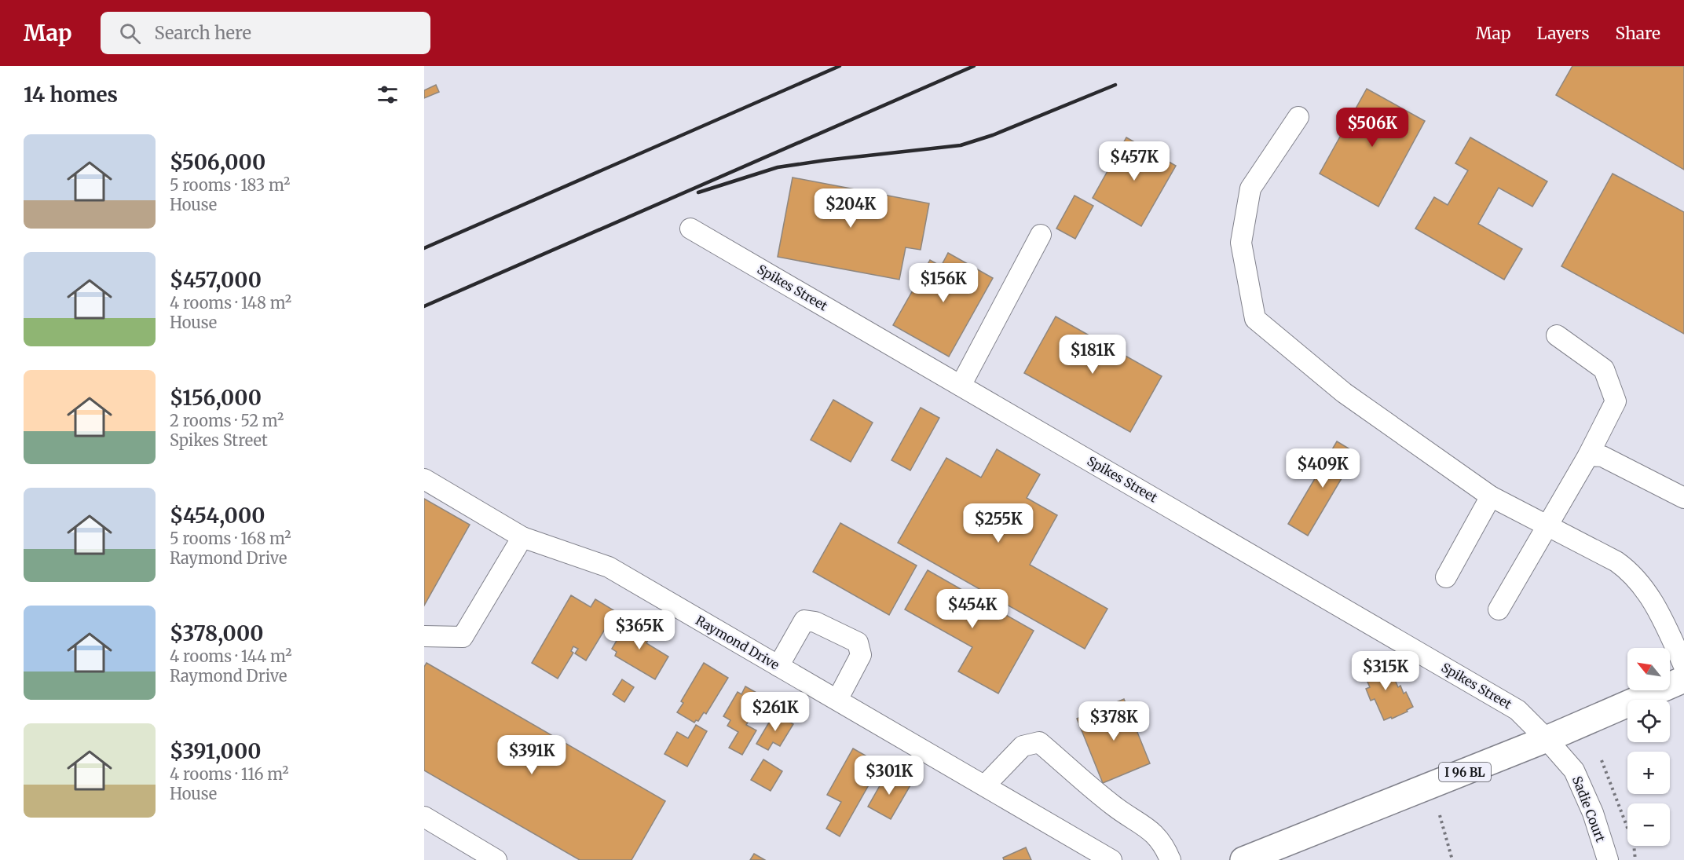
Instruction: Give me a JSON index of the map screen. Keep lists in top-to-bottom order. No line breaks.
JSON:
{"streets":{"main road":["I 96 BL"],"street":["Spikes Street","Raymond Drive","Sadie Court"]},"crossings":[["Spikes Street","I 96 BL"],["Spikes Street","Sadie Court"],["I 96 BL","Sadie Court"]],"north":"top left","page":{"header":"Map","search":"Search here","nav":["Map","Layers","Share"],"heading":"14 homes","price":["$506K","$457K","$204K","$156K","$181K","$409K","$255K","$454K","$365K","$315K","$261K","$378K","$391K","$301K"],"list":[{"name":"$506,000","note":"5 rooms · 183 m² · House"},{"name":"$457,000","note":"4 rooms · 148 m² · House"},{"name":"$156,000","note":"2 rooms · 52 m² · Spikes Street"},{"name":"$454,000","note":"5 rooms · 168 m² · Raymond Drive"},{"name":"$378,000","note":"4 rooms · 144 m² · Raymond Drive"},{"name":"$391,000","note":"4 rooms · 116 m² · House"}],"map_buttons":["+","−"]}}
